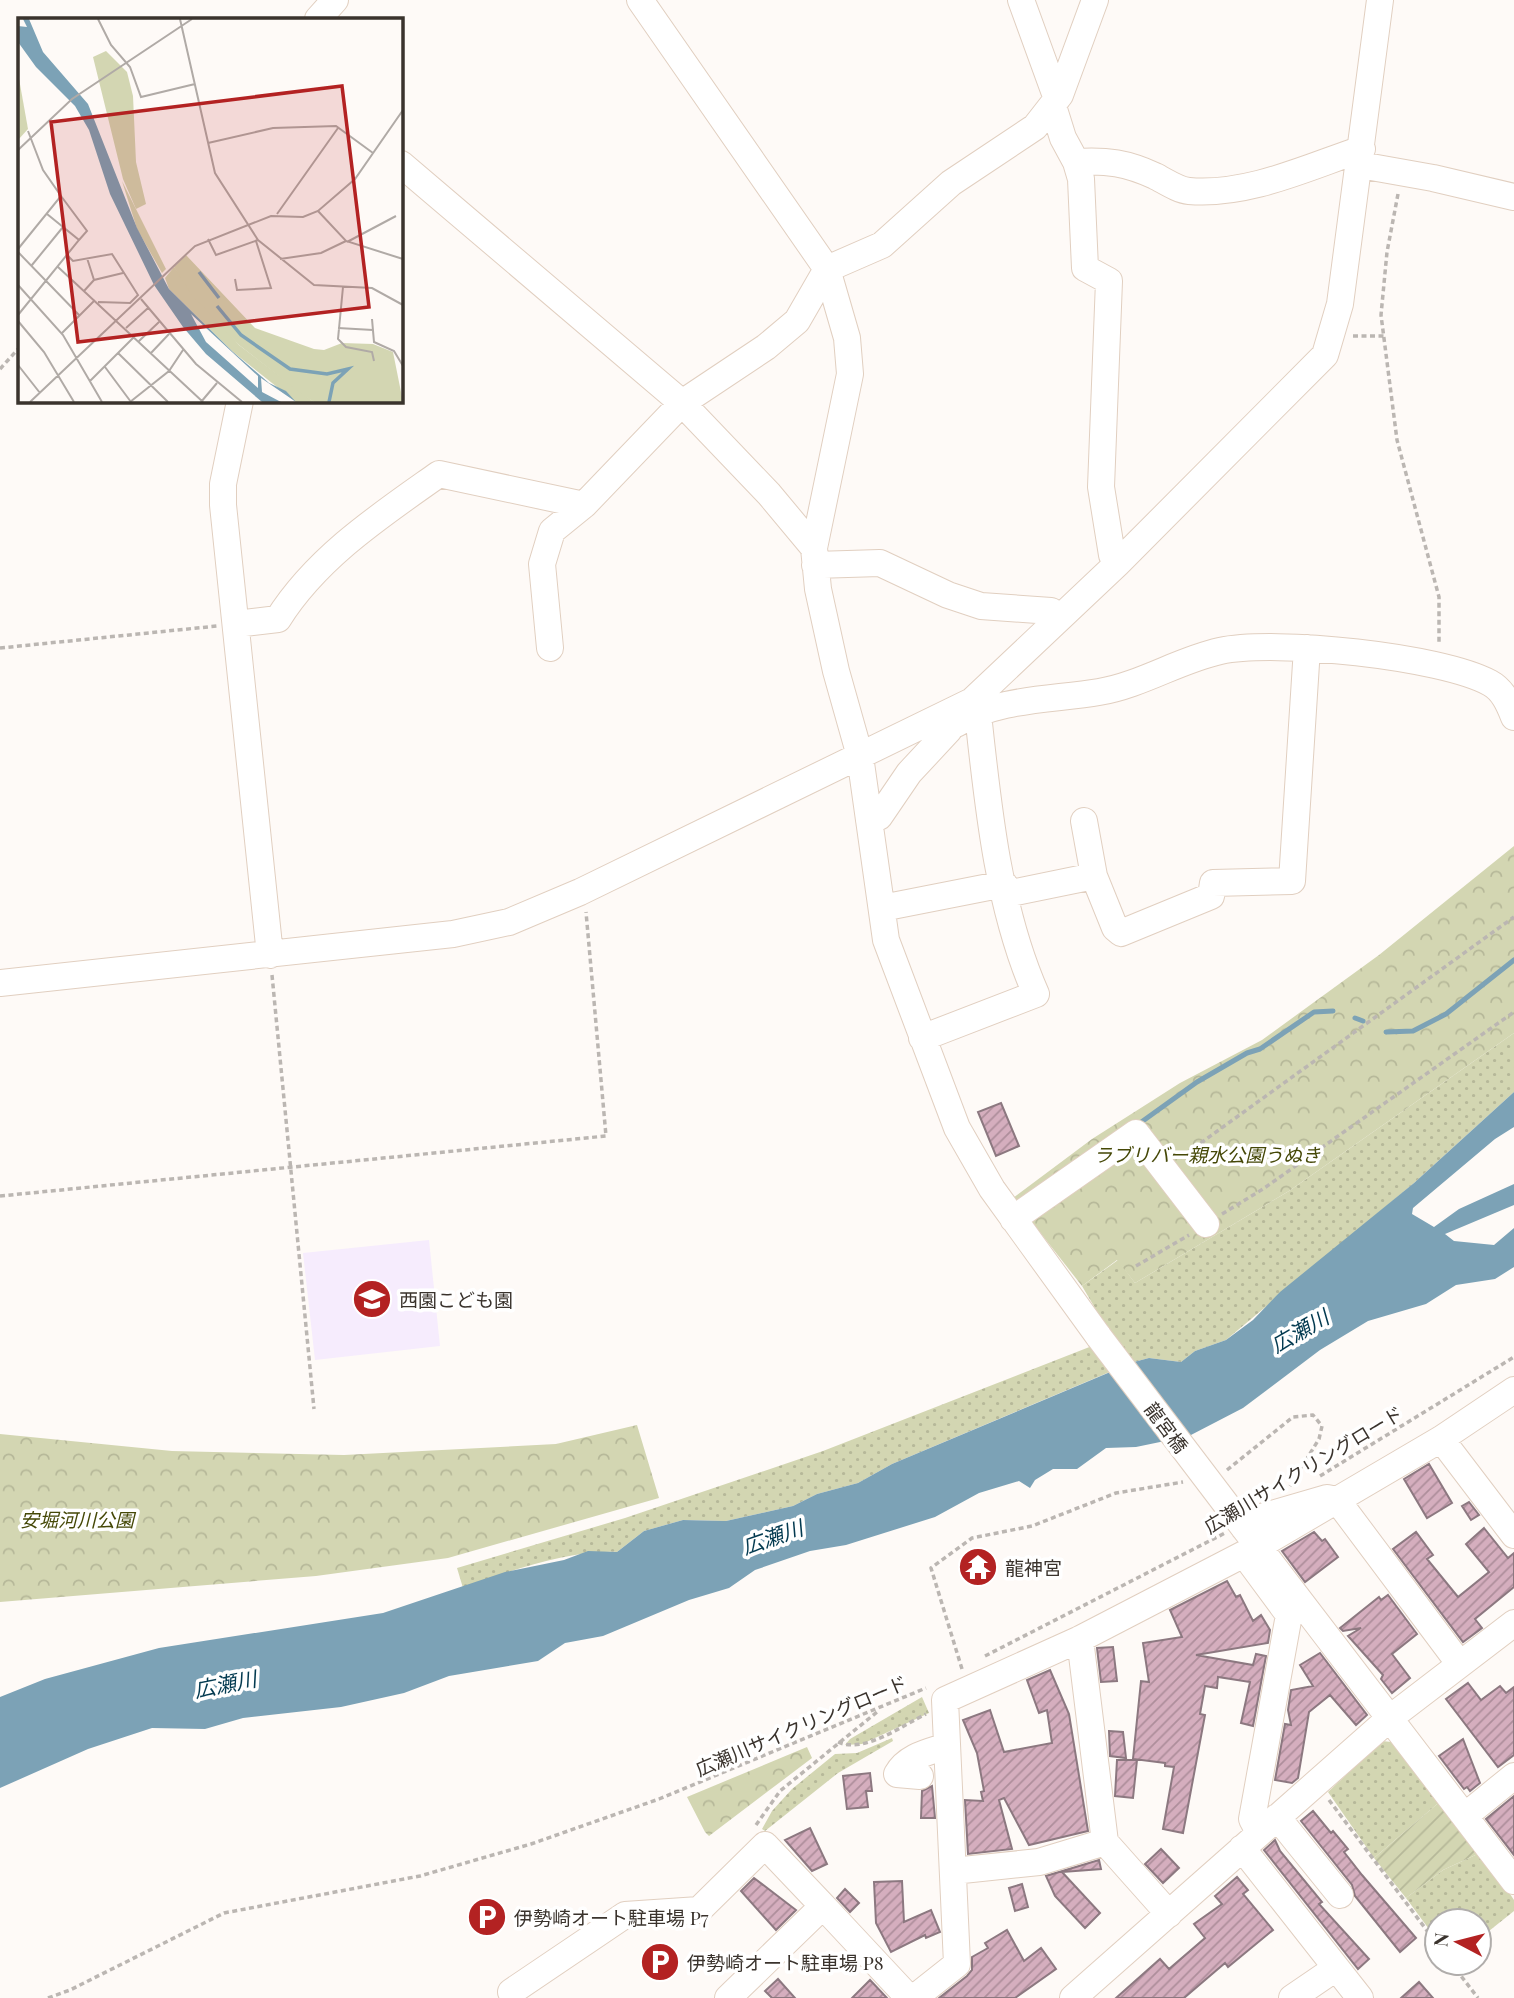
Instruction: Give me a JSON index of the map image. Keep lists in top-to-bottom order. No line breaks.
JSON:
{"streets":{"street":["龍宮橋"],"path":["広瀬川サイクリングロード"]},"crossings":[["龍宮橋","広瀬川サイクリングロード"]],"water":["広瀬川"],"parks":["ラブリバー親水公園うぬき","安堀河川公園"],"places":{"school or university":["西園こども園"],"temple":["龍神宮"],"parking":["伊勢崎オート駐車場 P7","伊勢崎オート駐車場 P8"]},"north":"left"}
